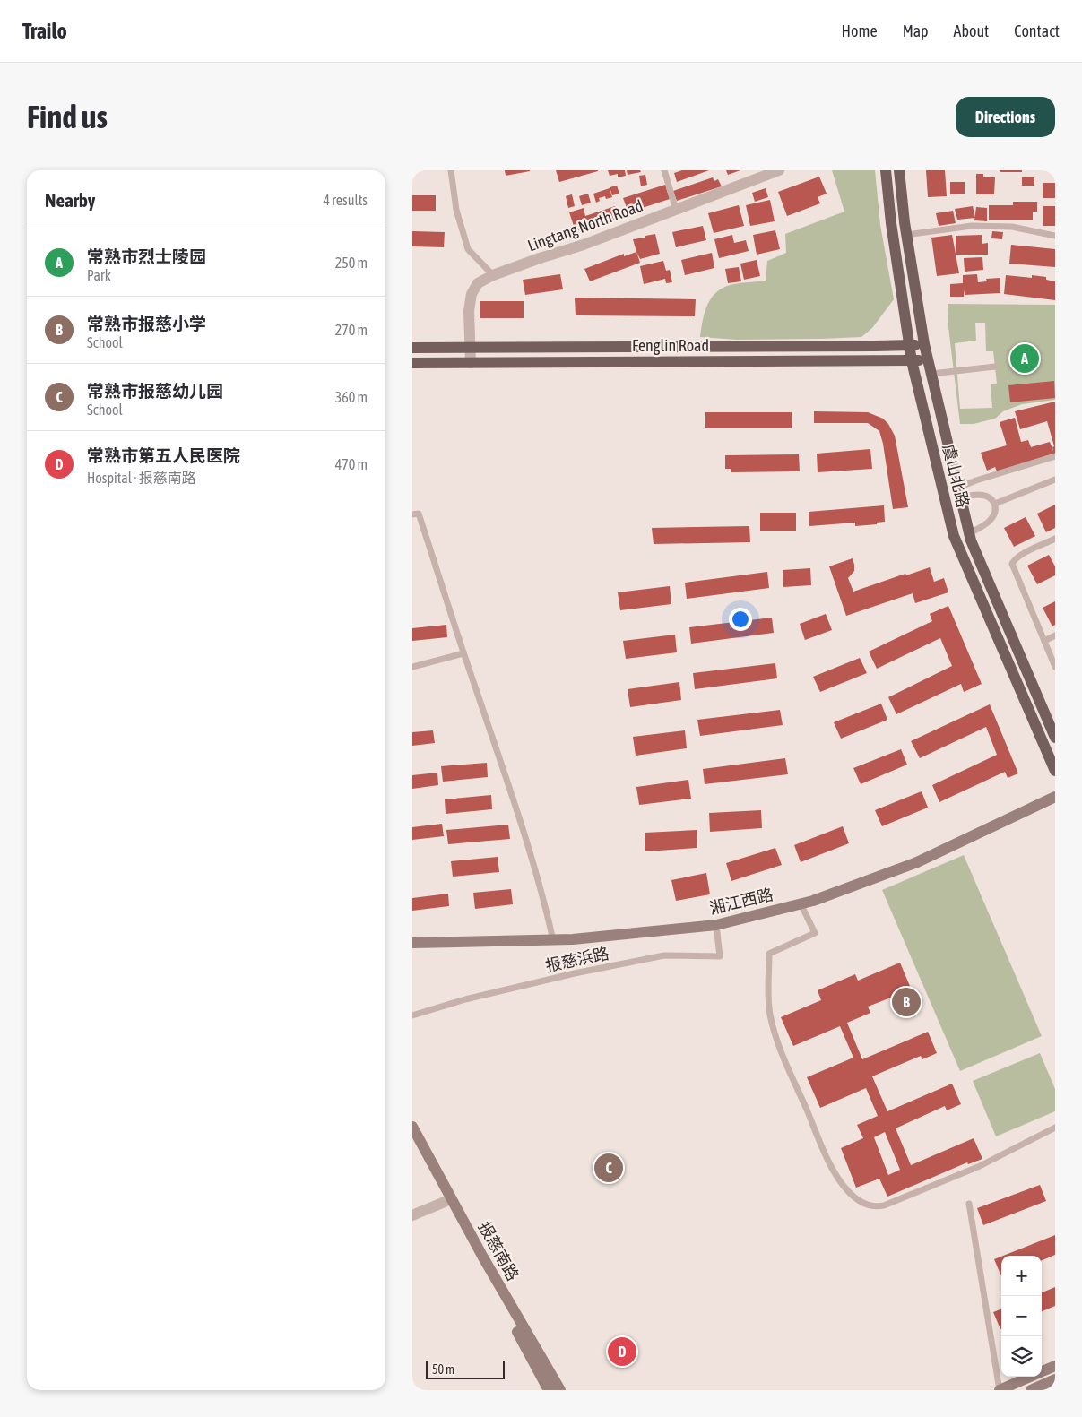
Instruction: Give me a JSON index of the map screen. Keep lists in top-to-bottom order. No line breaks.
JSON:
{"streets":{"main road":["Fenglin Road","虞山北路"],"street":["Lingtang North Road","湘江西路","报慈南路"],"lane":["报慈浜路"]},"crossings":[["Lingtang North Road","Fenglin Road"],["Fenglin Road","虞山北路"],["湘江西路","报慈浜路"]],"scale_bar":"50 m","page":{"header":"Trailo","nav":["Home","Map","About","Contact"],"buttons":"Directions","title":"Find us","heading":["Nearby","4 results"],"list":[{"mark":"A","name":"常熟市烈士陵园","note":"Park","value":"250 m"},{"mark":"B","name":"常熟市报慈小学","note":"School","value":"270 m"},{"mark":"C","name":"常熟市报慈幼儿园","note":"School","value":"360 m"},{"mark":"D","name":"常熟市第五人民医院","note":"Hospital · 报慈南路","value":"470 m"}],"pins":["A","B","C","D"],"map_buttons":["+","−"],"scale":"50 m"}}
